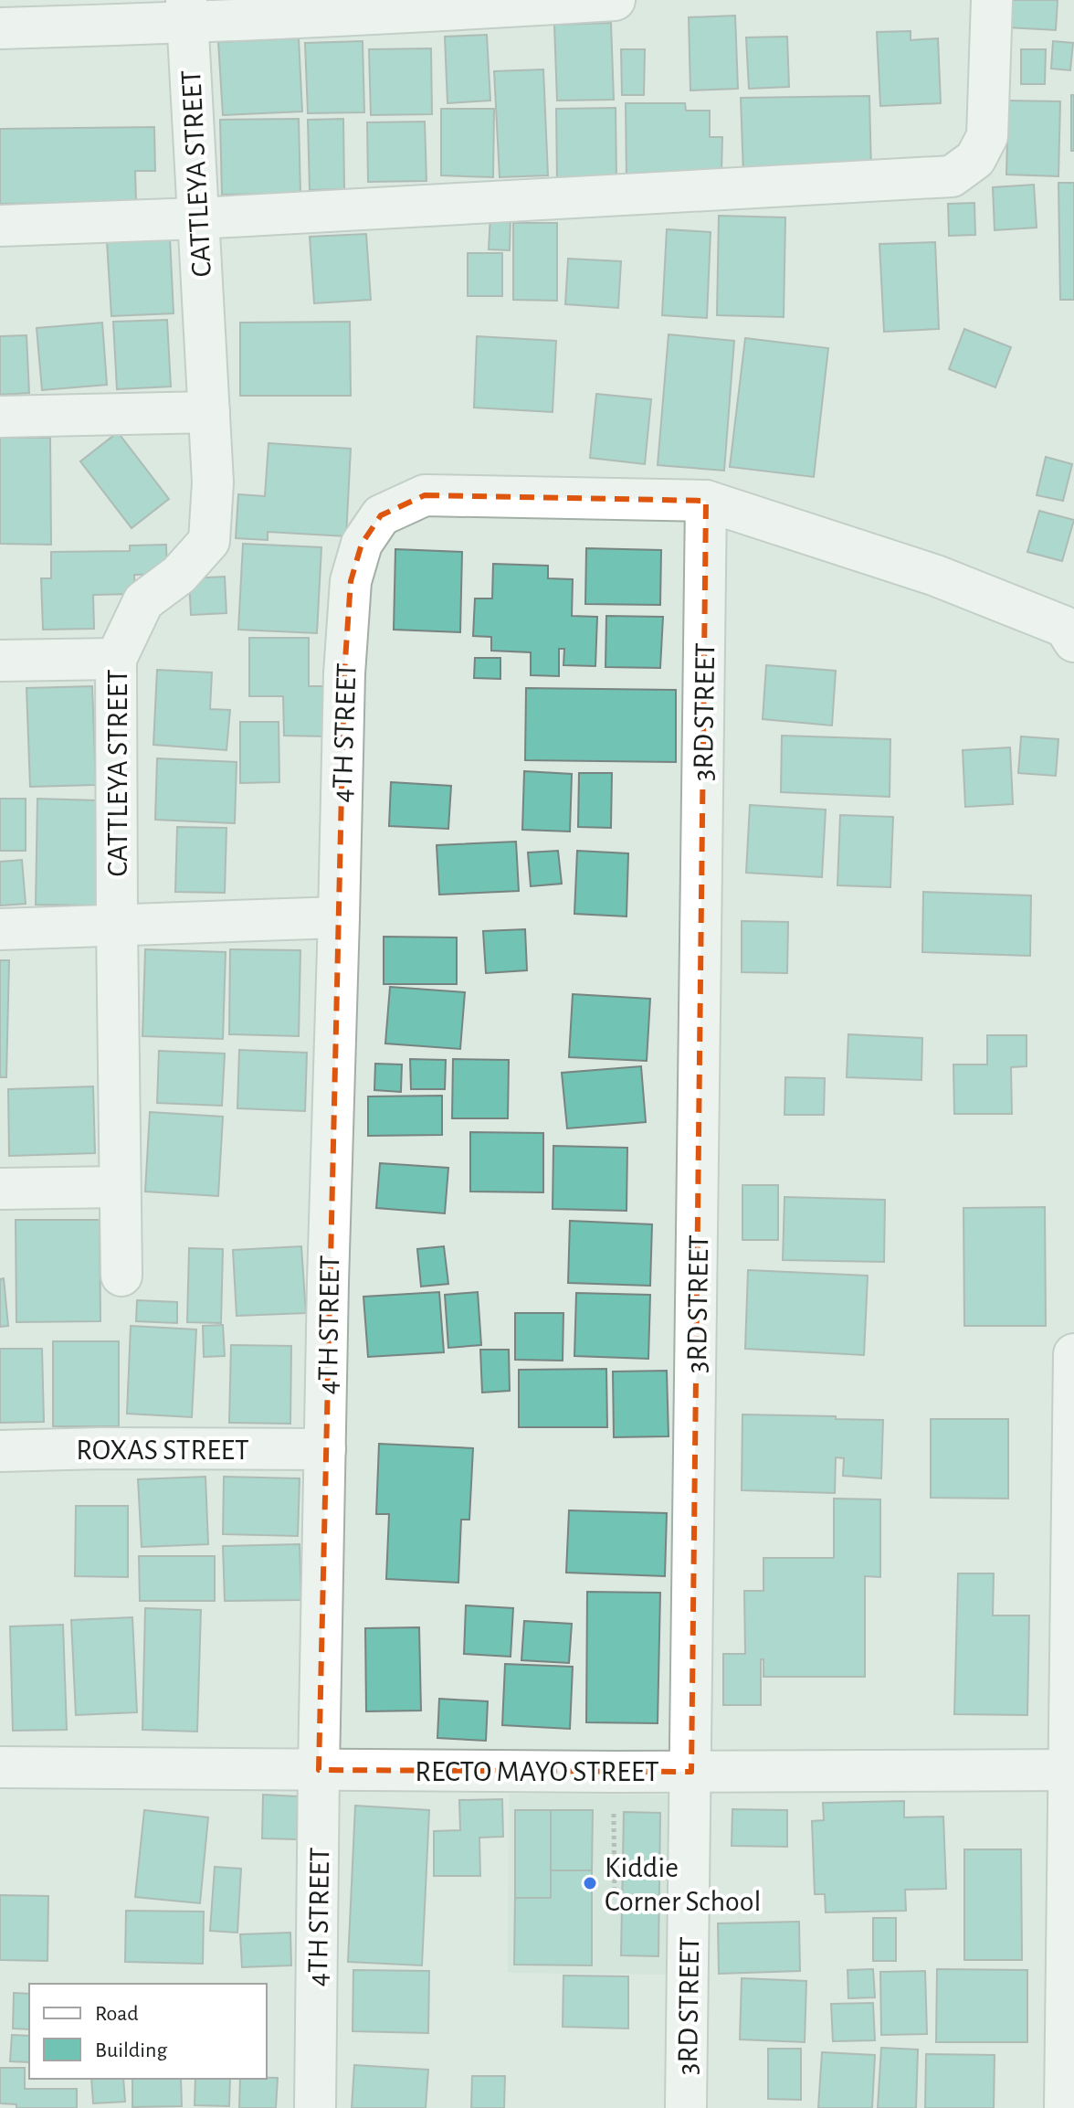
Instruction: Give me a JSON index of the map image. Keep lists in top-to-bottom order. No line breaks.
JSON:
{"streets":{"street":["CATTLEYA STREET","3RD STREET","4TH STREET","ROXAS STREET","RECTO MAYO STREET"]},"crossings":[["3RD STREET","4TH STREET"],["3RD STREET","RECTO MAYO STREET"],["4TH STREET","ROXAS STREET"],["4TH STREET","RECTO MAYO STREET"]],"places":["Kiddie Corner School"],"legend":["Road","Building"]}
